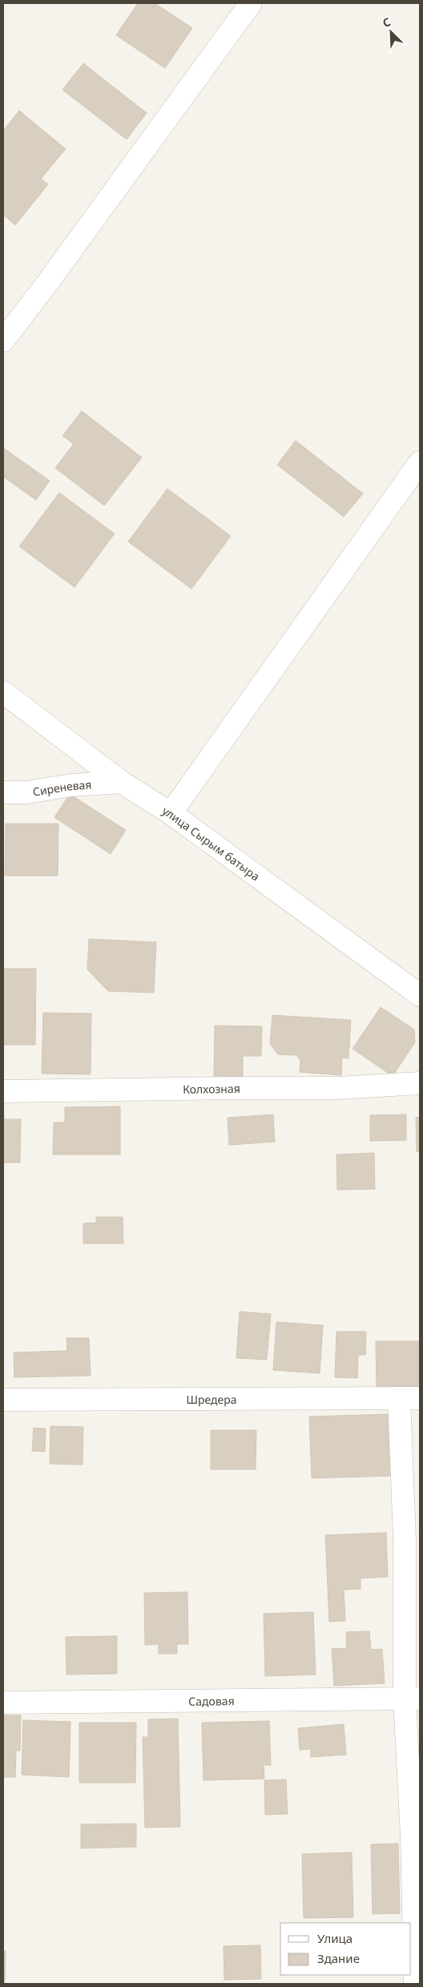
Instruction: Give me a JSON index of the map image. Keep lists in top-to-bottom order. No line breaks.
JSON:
{"streets":{"street":["Сиреневая","улица Сырым батыра","Колхозная","Шредера","Садовая"]},"crossings":[["Сиреневая","улица Сырым батыра"]],"legend":["Улица","Здание"],"north":"top left"}
